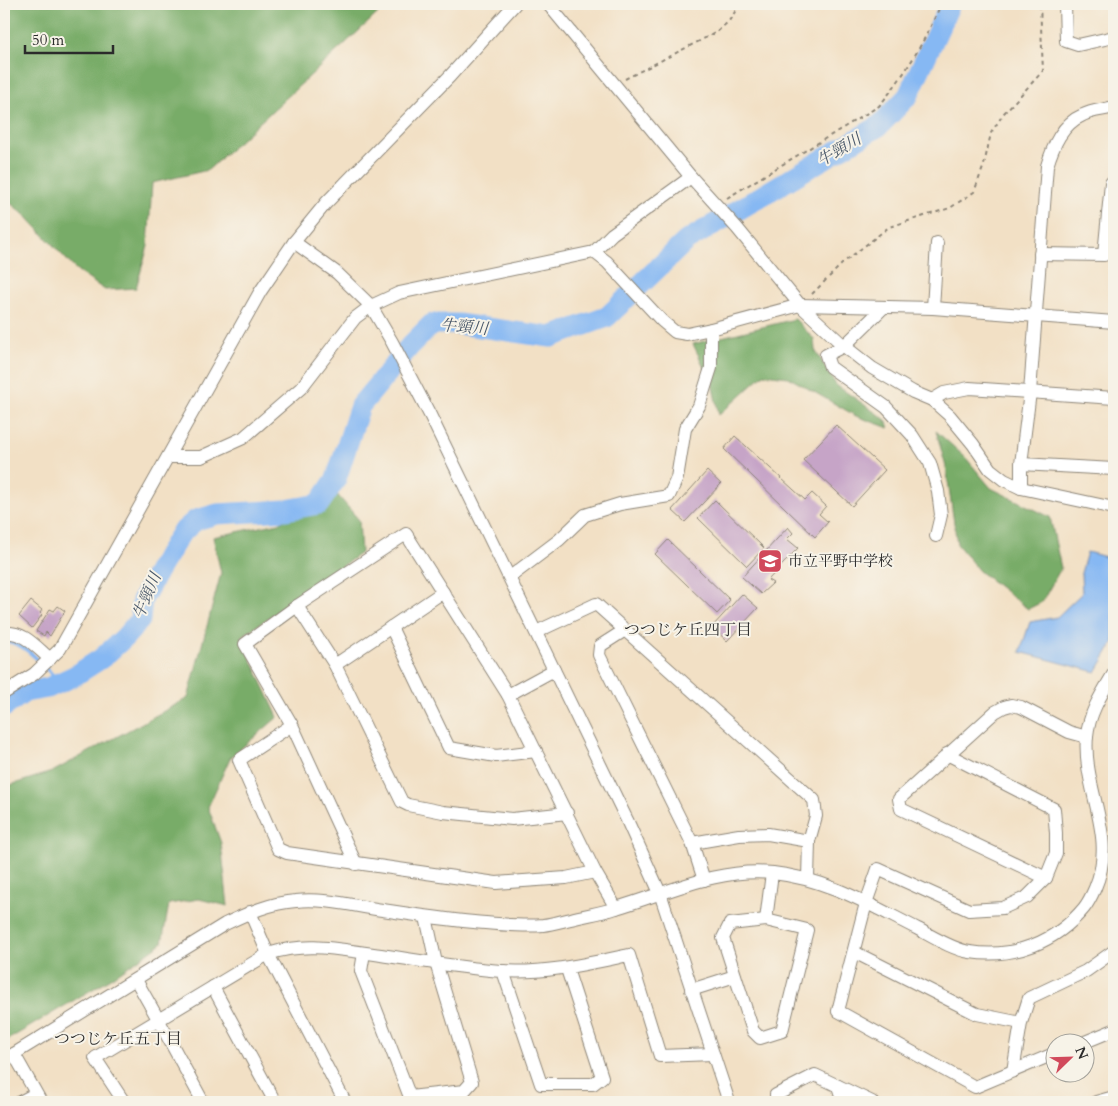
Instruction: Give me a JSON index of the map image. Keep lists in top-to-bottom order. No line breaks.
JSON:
{"districts":["つつじケ丘四丁目","つつじケ丘五丁目"],"water":["牛頸川"],"places":{"school or university":["市立平野中学校"]},"scale_bar":"50 m","north":"top right"}
